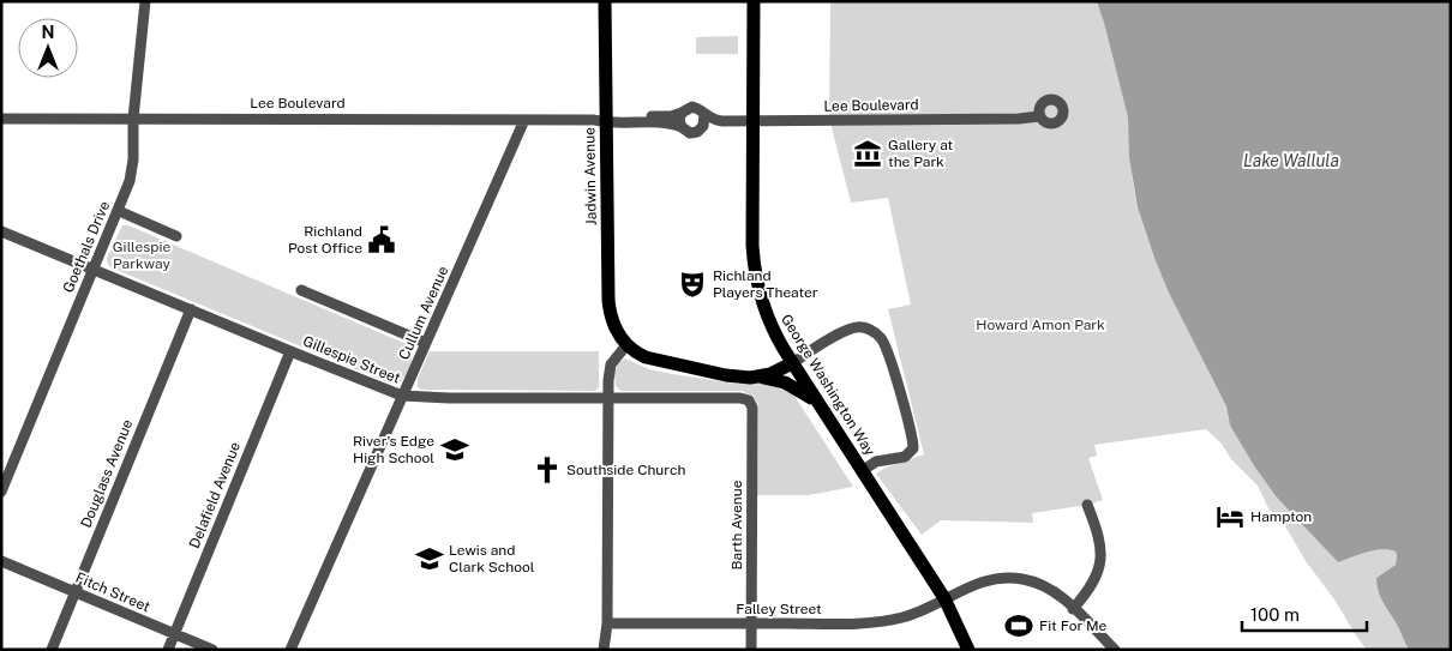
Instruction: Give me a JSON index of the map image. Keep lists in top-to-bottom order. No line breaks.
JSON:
{"streets":{"main road":["Jadwin Avenue","George Washington Way"],"street":["Lee Boulevard","Goethals Drive","Cullum Avenue","Gillespie Street","Douglass Avenue","Delafield Avenue","Barth Avenue","Fitch Street","Falley Street"]},"crossings":[["Lee Boulevard","Jadwin Avenue"],["Lee Boulevard","Goethals Drive"],["Lee Boulevard","Cullum Avenue"],["Lee Boulevard","George Washington Way"],["Goethals Drive","Gillespie Street"],["Cullum Avenue","Gillespie Street"],["Gillespie Street","Douglass Avenue"],["Gillespie Street","Delafield Avenue"],["Gillespie Street","Barth Avenue"],["George Washington Way","Falley Street"],["Douglass Avenue","Fitch Street"],["Delafield Avenue","Fitch Street"],["Barth Avenue","Falley Street"]],"water":["Lake Wallula"],"parks":["Gillespie Parkway","Howard Amon Park"],"places":{"museum":["Gallery at the Park"],"public building":["Richland Post Office"],"theatre":["Richland Players Theater"],"school or university":["River's Edge High School","Lewis and Clark School"],"church":["Southside Church"],"hotel":["Hampton"],"sports":["Fit For Me"]},"scale_bar":"100 m","north":"top"}
